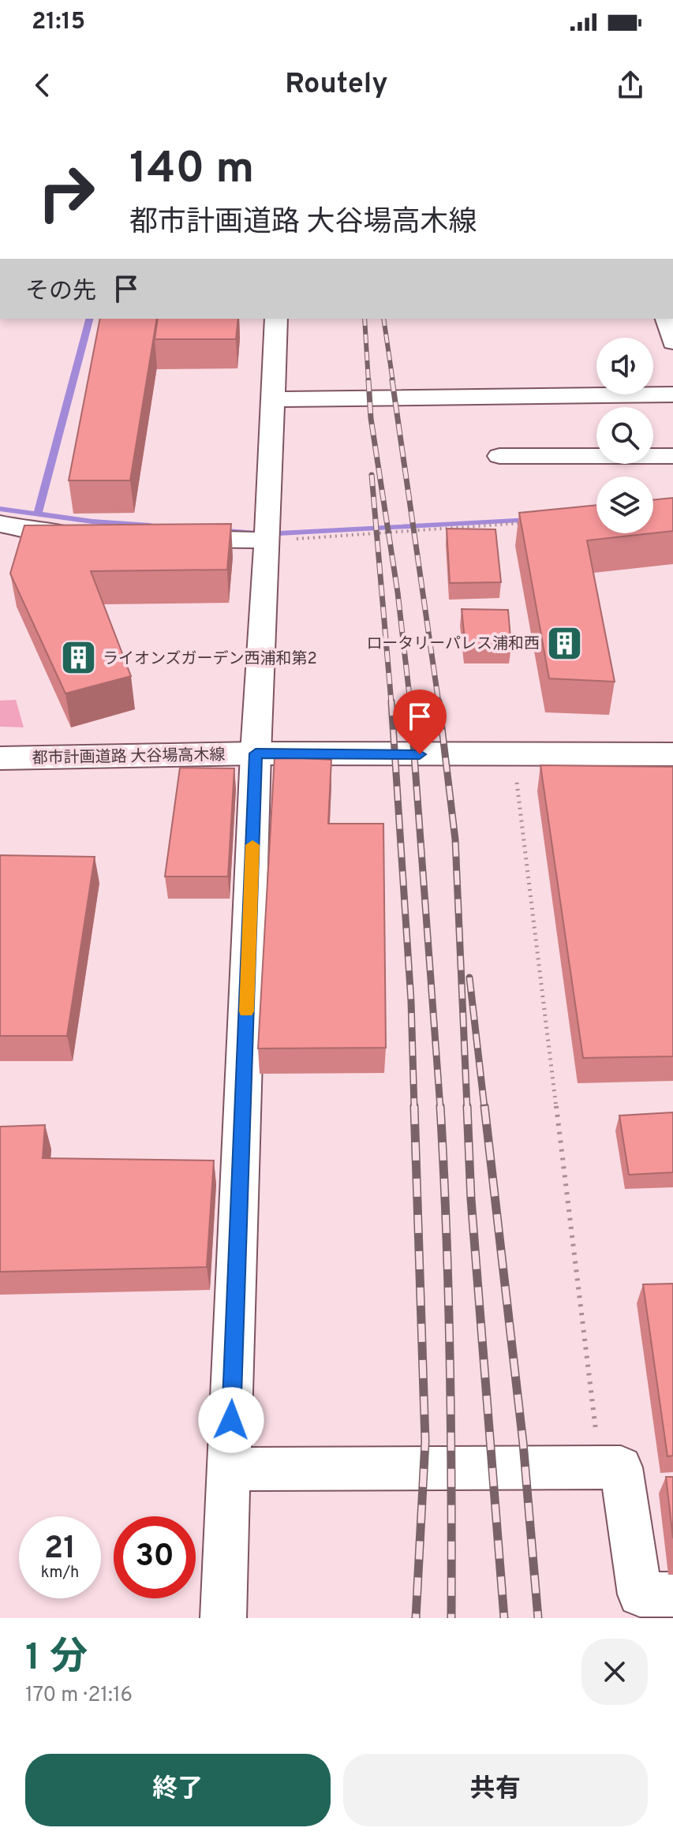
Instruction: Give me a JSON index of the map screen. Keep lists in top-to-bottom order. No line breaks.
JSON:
{"streets":{"street":["都市計画道路 大谷場高木線"]},"places":{"building":["ロータリーパレス浦和西","ライオンズガーデン西浦和第2"]},"page":{"status":"21:15","header":"Routely","turn":["140 m","都市計画道路 大谷場高木線"],"then":"その先","speed":"21 km/h","limit":"30","heading":["1 分","170 m · 21:16"],"buttons":["終了","共有"]}}
